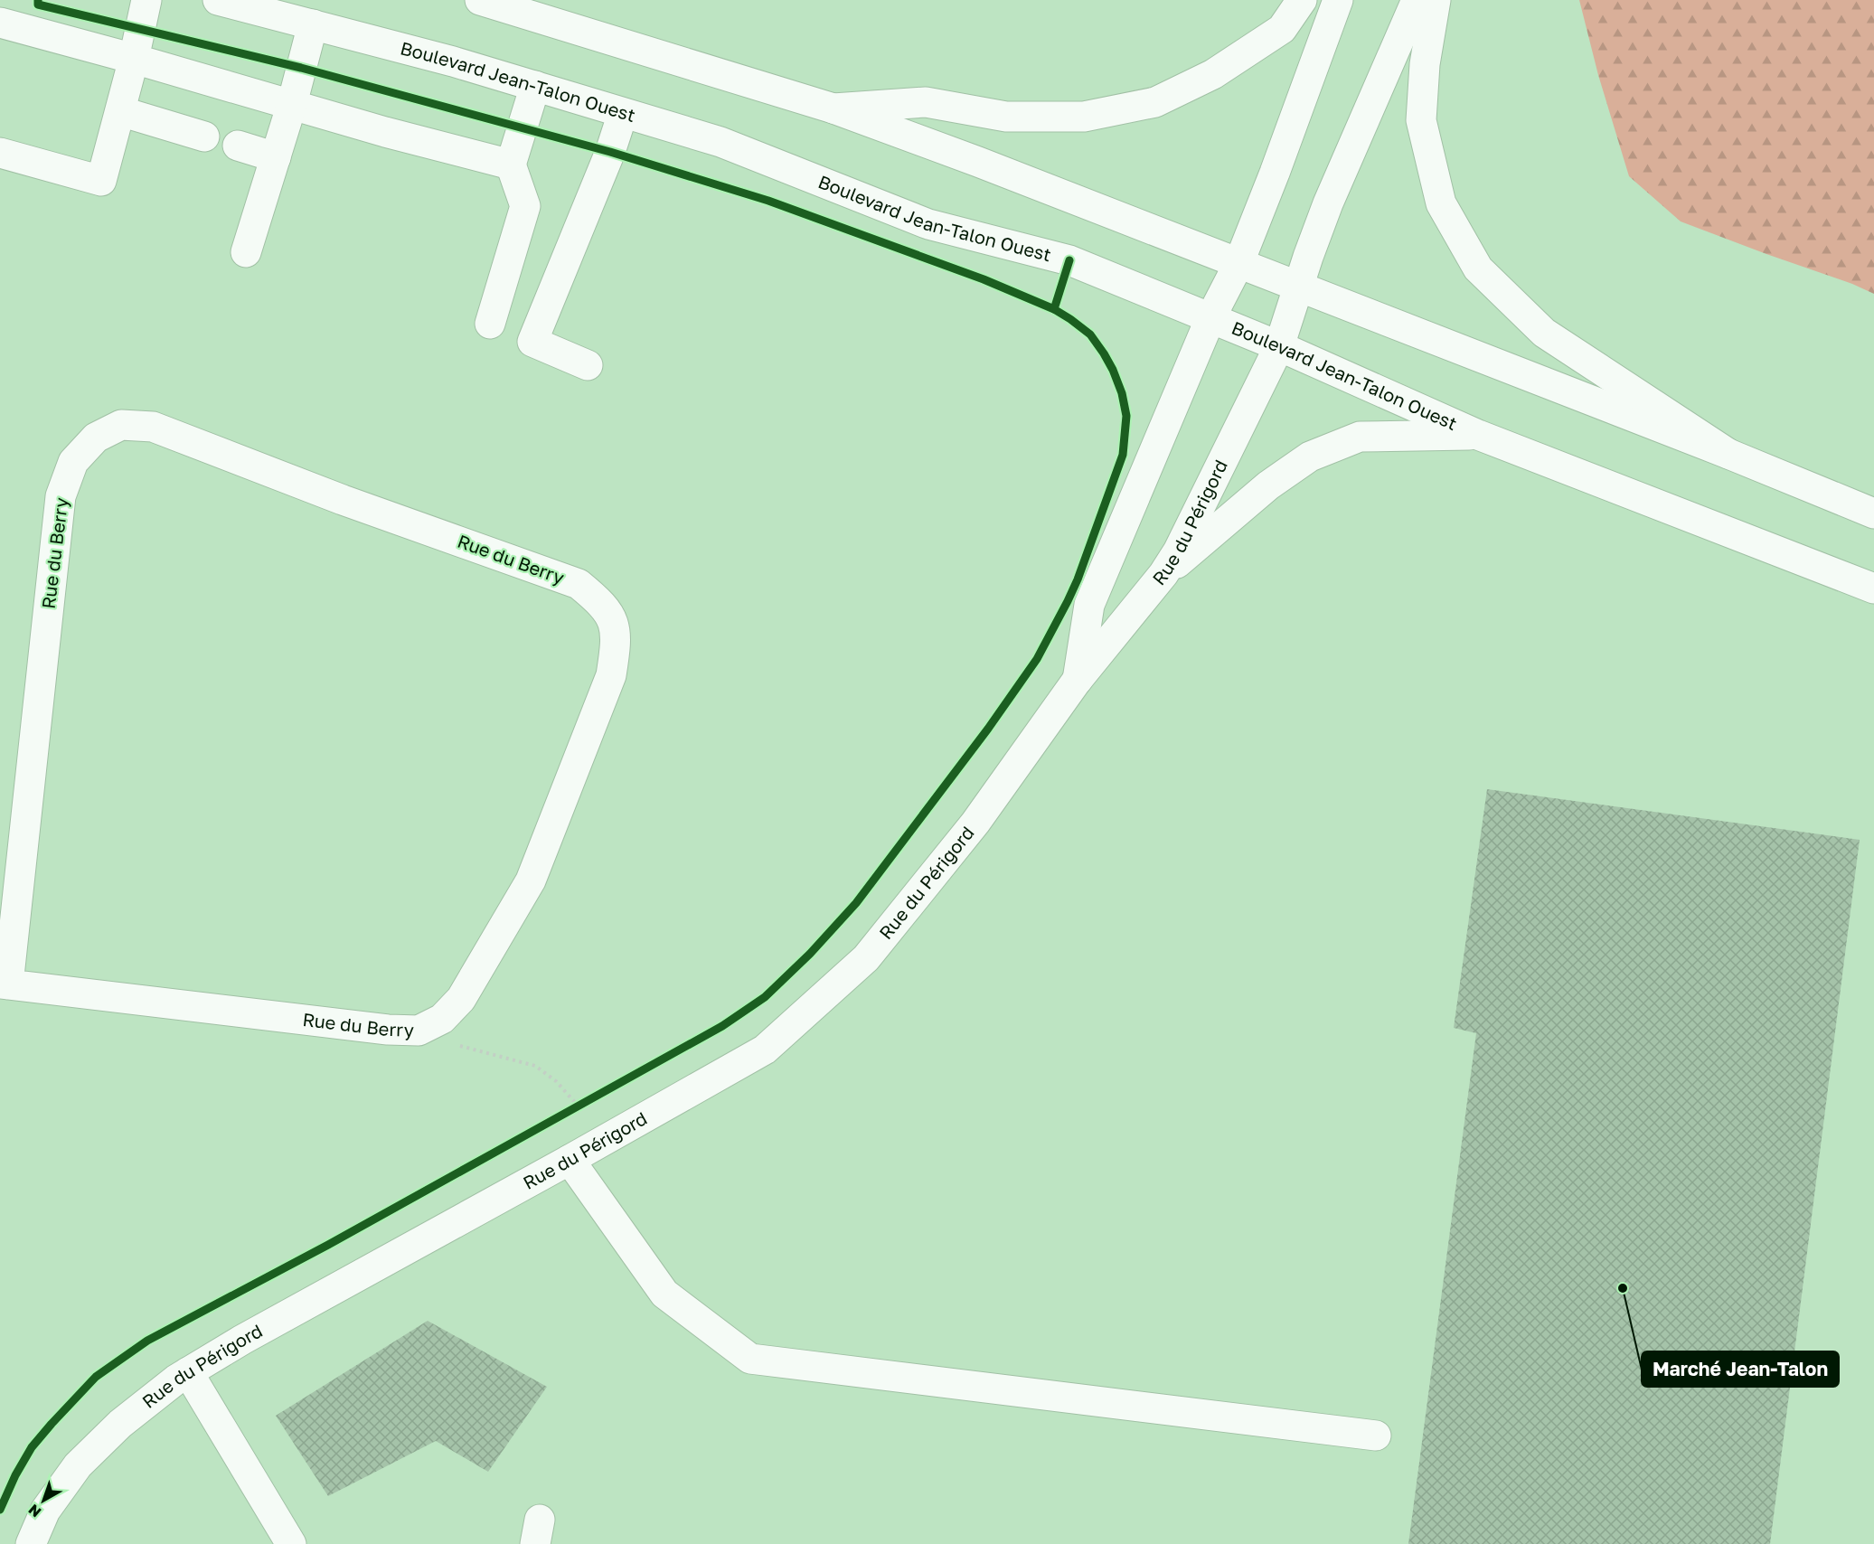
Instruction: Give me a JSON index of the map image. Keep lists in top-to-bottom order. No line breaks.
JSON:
{"streets":{"main road":["Boulevard Jean-Talon Ouest","Rue du Périgord","Rue du Berry"]},"crossings":[["Boulevard Jean-Talon Ouest","Rue du Périgord"]],"places":["Marché Jean-Talon"],"north":"bottom left"}
